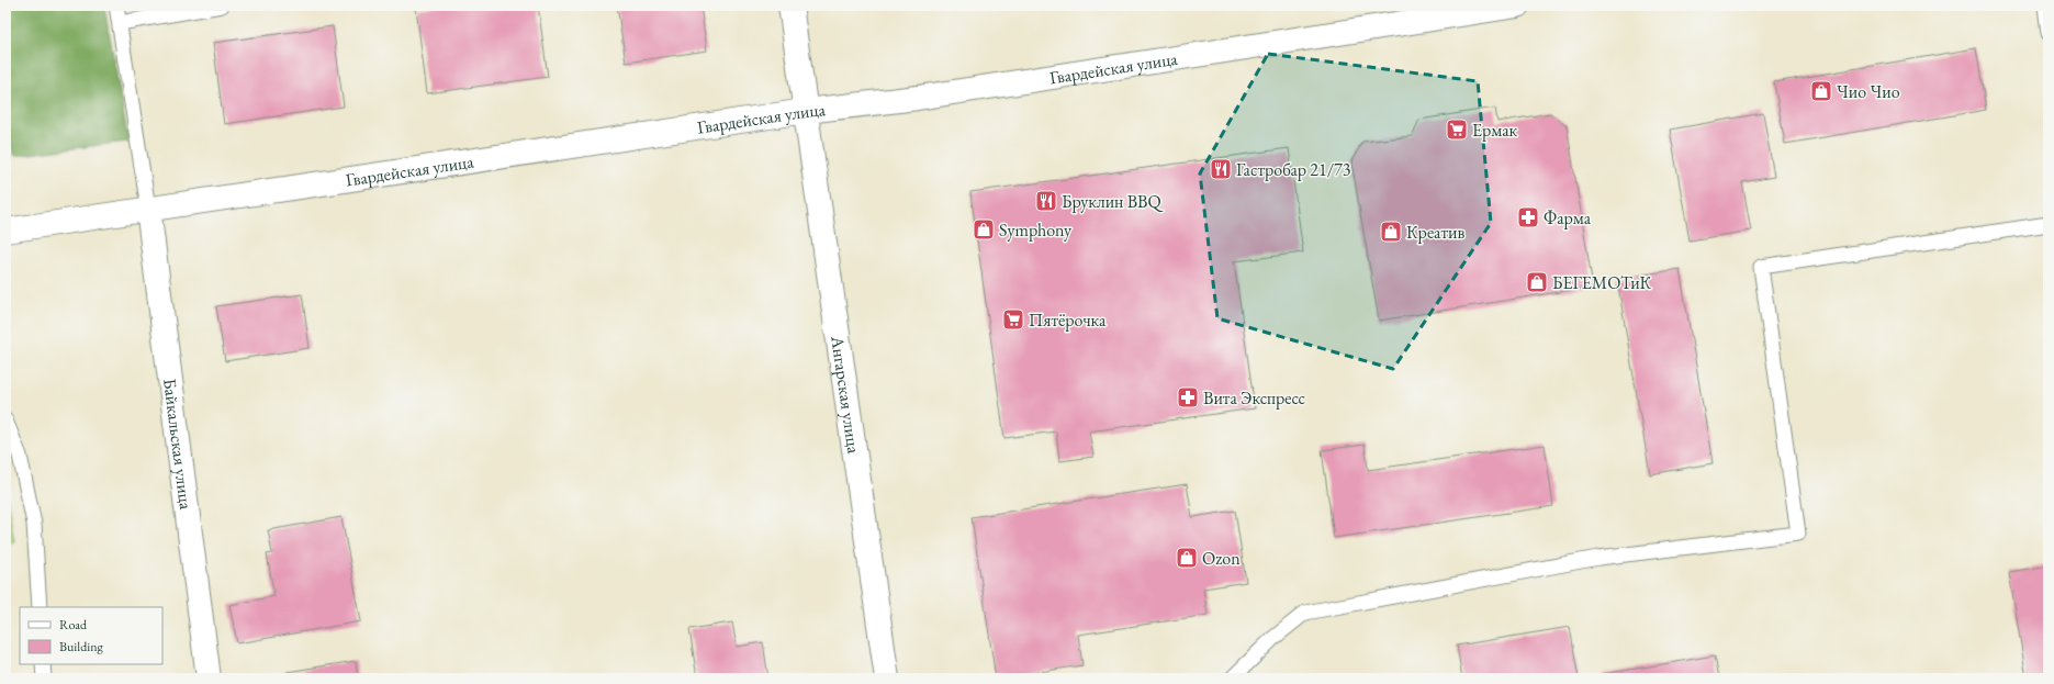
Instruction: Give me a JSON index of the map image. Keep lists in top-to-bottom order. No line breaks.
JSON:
{"streets":{"street":["Гвардейская улица","Ангарская улица","Байкальская улица"]},"crossings":[["Гвардейская улица","Ангарская улица"],["Гвардейская улица","Байкальская улица"]],"places":{"shop":["Чио Чио","Symphony","Креатив","БЕГЕМОТиК","Ozon"],"supermarket":["Ермак","Пятёрочка"],"restaurant":["Гастробар 21/73","Бруклин BBQ"],"pharmacy":["Фарма","Вита Экспресс"]},"legend":["Road","Building"]}
